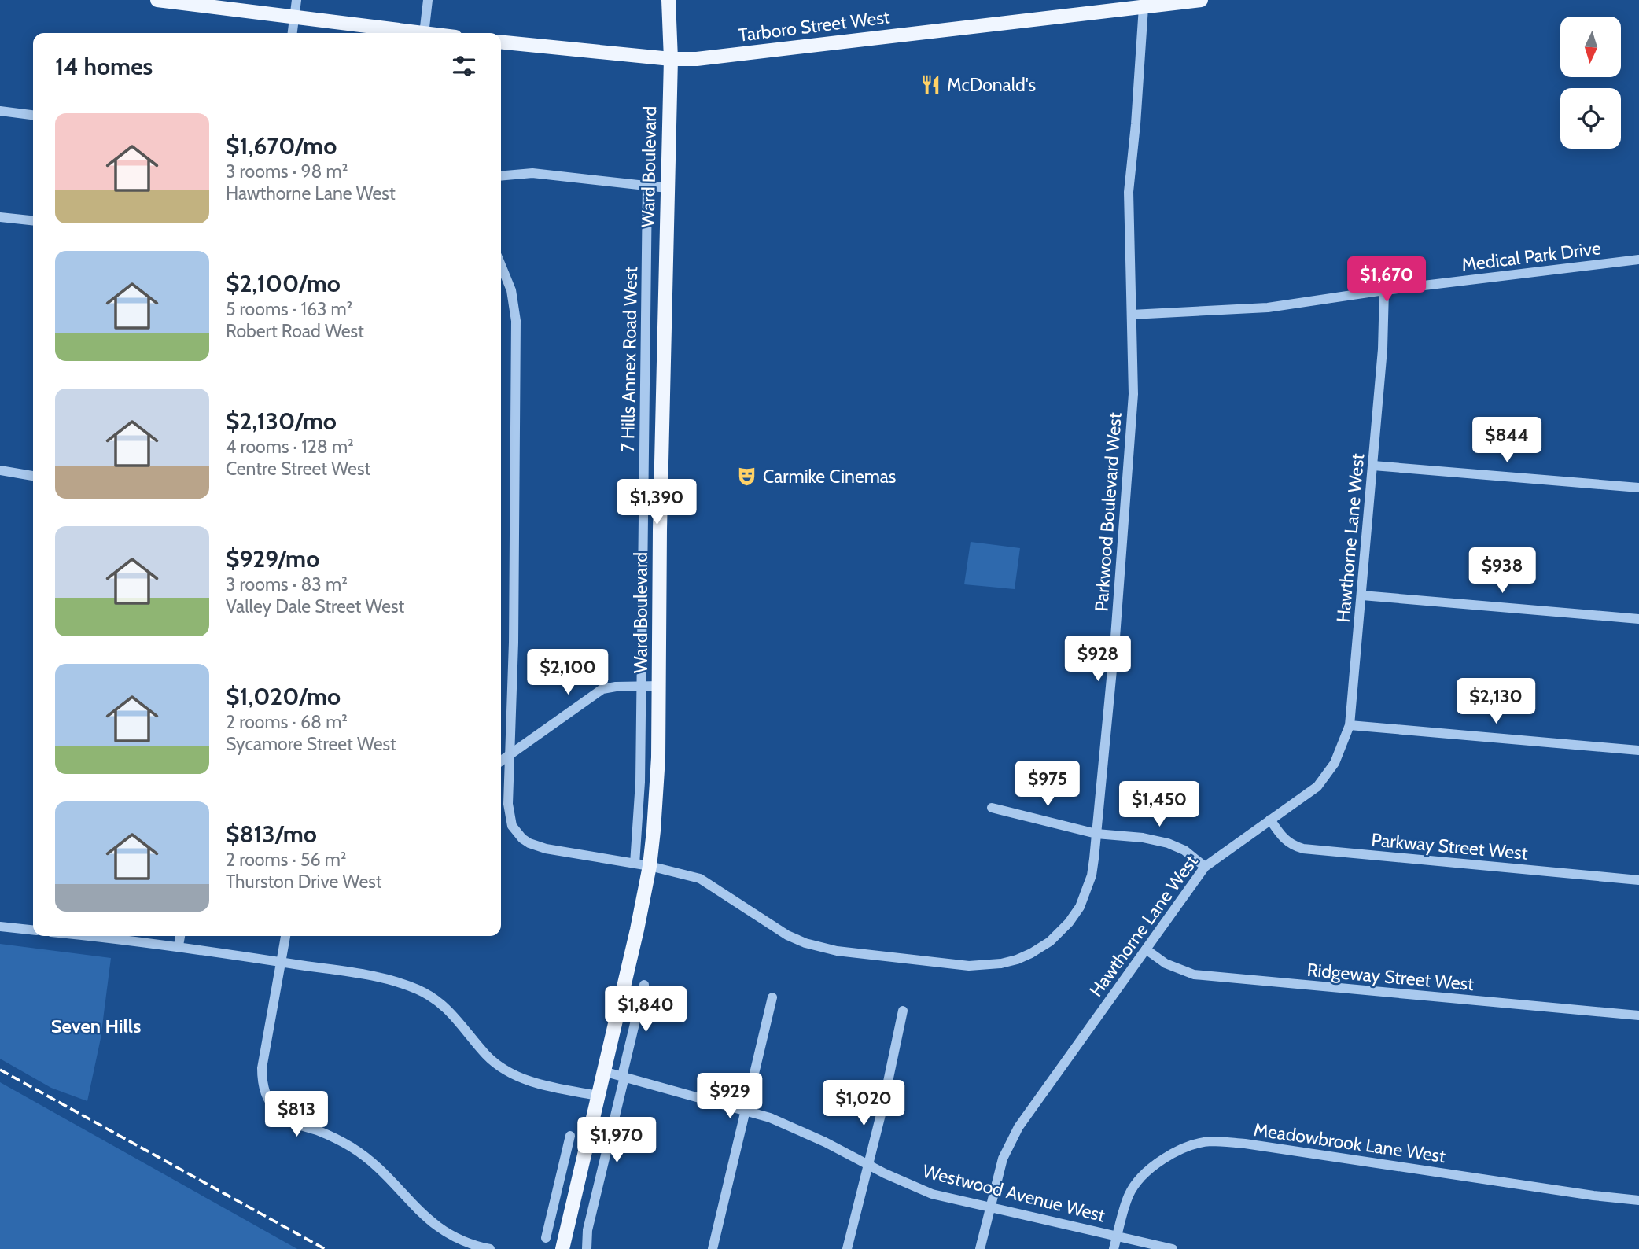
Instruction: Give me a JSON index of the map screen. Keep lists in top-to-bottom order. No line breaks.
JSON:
{"streets":{"main road":["Tarboro Street West","Ward Boulevard"],"street":["Medical Park Drive","7 Hills Annex Road West","Parkwood Boulevard West","Hawthorne Lane West","Parkway Street West","Ridgeway Street West","Meadowbrook Lane West","Westwood Avenue West"]},"crossings":[["Tarboro Street West","Ward Boulevard"],["Tarboro Street West","Parkwood Boulevard West"],["Ward Boulevard","Parkwood Boulevard West"],["Ward Boulevard","Westwood Avenue West"],["Medical Park Drive","Parkwood Boulevard West"],["Medical Park Drive","Hawthorne Lane West"],["7 Hills Annex Road West","Parkwood Boulevard West"],["Hawthorne Lane West","Parkway Street West"],["Hawthorne Lane West","Ridgeway Street West"],["Hawthorne Lane West","Westwood Avenue West"],["Meadowbrook Lane West","Westwood Avenue West"]],"districts":["Seven Hills"],"places":{"restaurant":["McDonald's"],"theatre":["Carmike Cinemas"]},"north":"bottom","page":{"heading":"14 homes","list":[{"name":"$1,670/mo","note":"3 rooms · 98 m² · Hawthorne Lane West"},{"name":"$2,100/mo","note":"5 rooms · 163 m² · Robert Road West"},{"name":"$2,130/mo","note":"4 rooms · 128 m² · Centre Street West"},{"name":"$929/mo","note":"3 rooms · 83 m² · Valley Dale Street West"},{"name":"$1,020/mo","note":"2 rooms · 68 m² · Sycamore Street West"},{"name":"$813/mo","note":"2 rooms · 56 m² · Thurston Drive West"}],"price":["$1,670","$844","$1,390","$938","$928","$2,100","$2,130","$975","$1,450","$1,840","$929","$1,020","$813","$1,970"]}}
